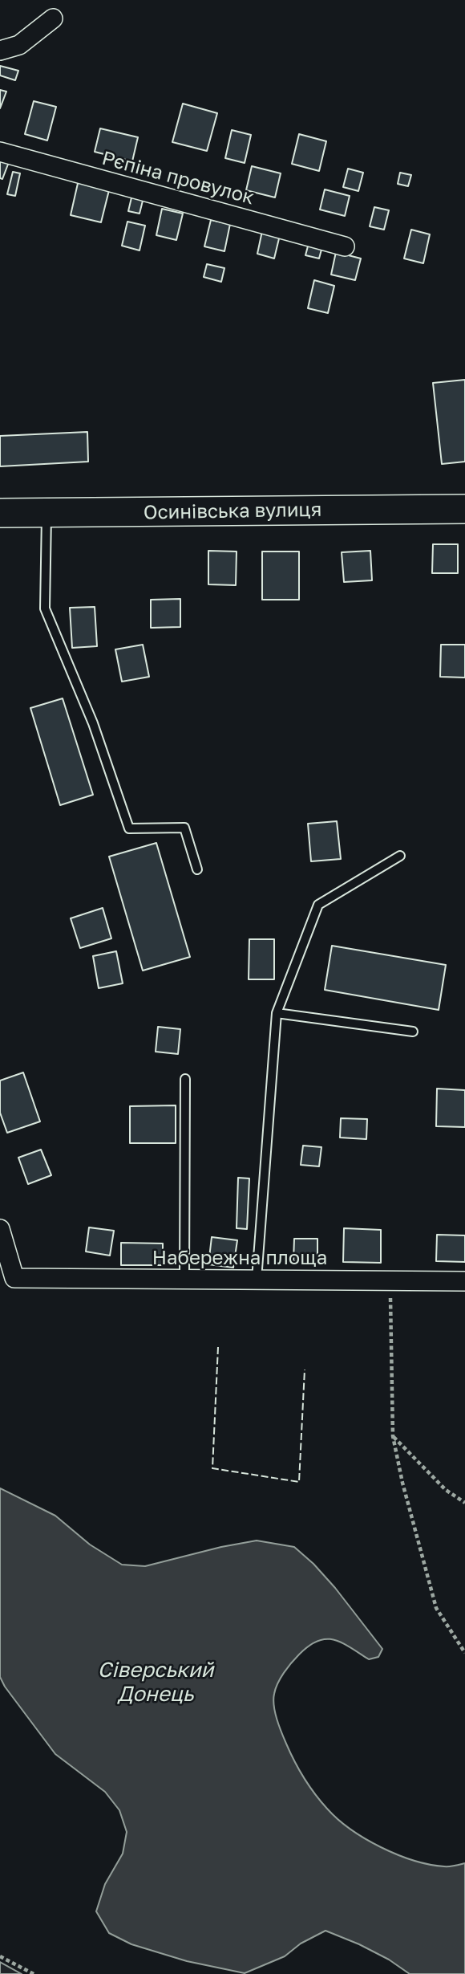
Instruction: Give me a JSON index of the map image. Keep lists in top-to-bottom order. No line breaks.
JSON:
{"streets":{"main road":["Осинівська вулиця"],"street":["Рєпіна провулок","Набережна площа"]},"water":["Сіверський Донець"]}
